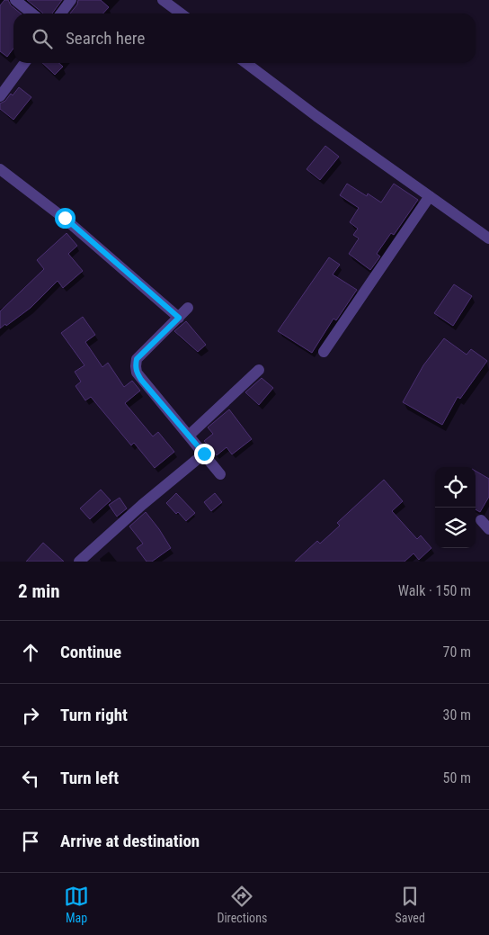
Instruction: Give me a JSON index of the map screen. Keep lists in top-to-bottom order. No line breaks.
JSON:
{"page":{"search":"Search here","heading":["2 min","Walk · 150 m"],"list":[["Continue","70 m"],["Turn right","30 m"],["Turn left","50 m"],"Arrive at destination"],"nav":["Map","Directions","Saved"]}}
